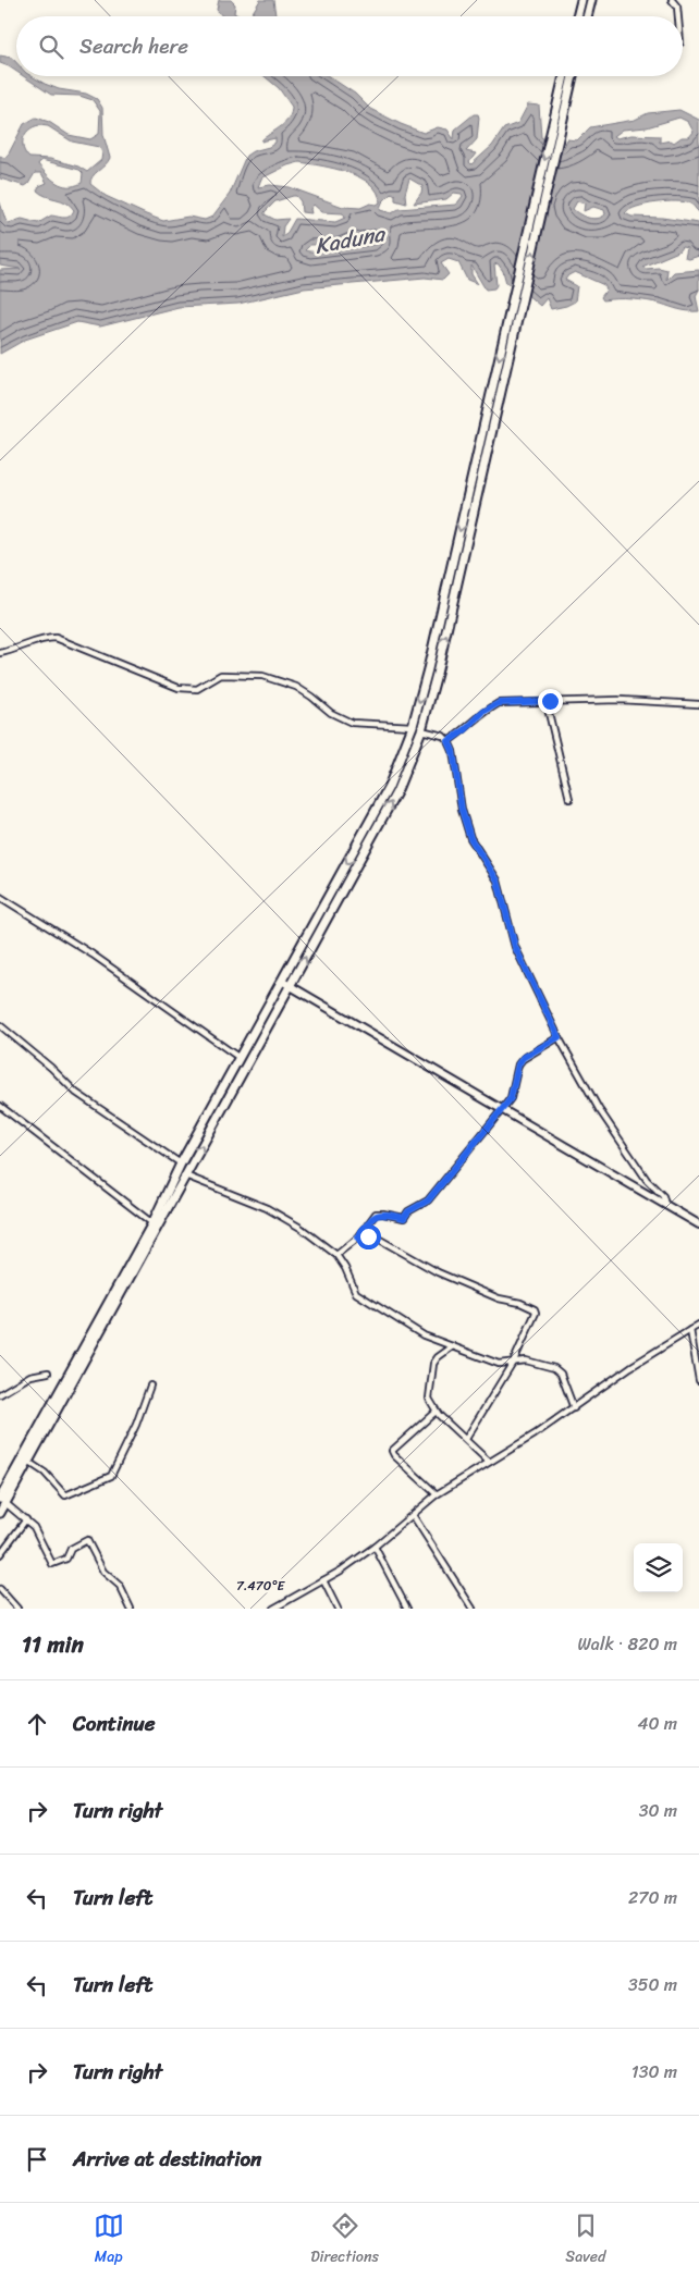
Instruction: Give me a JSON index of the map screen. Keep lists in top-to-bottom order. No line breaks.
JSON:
{"water":["Kaduna"],"page":{"search":"Search here","heading":["11 min","Walk · 820 m"],"list":[["Continue","40 m"],["Turn right","30 m"],["Turn left","270 m"],["Turn left","350 m"],["Turn right","130 m"],"Arrive at destination"],"nav":["Map","Directions","Saved"]},"coordinates":["7.470°E"]}
